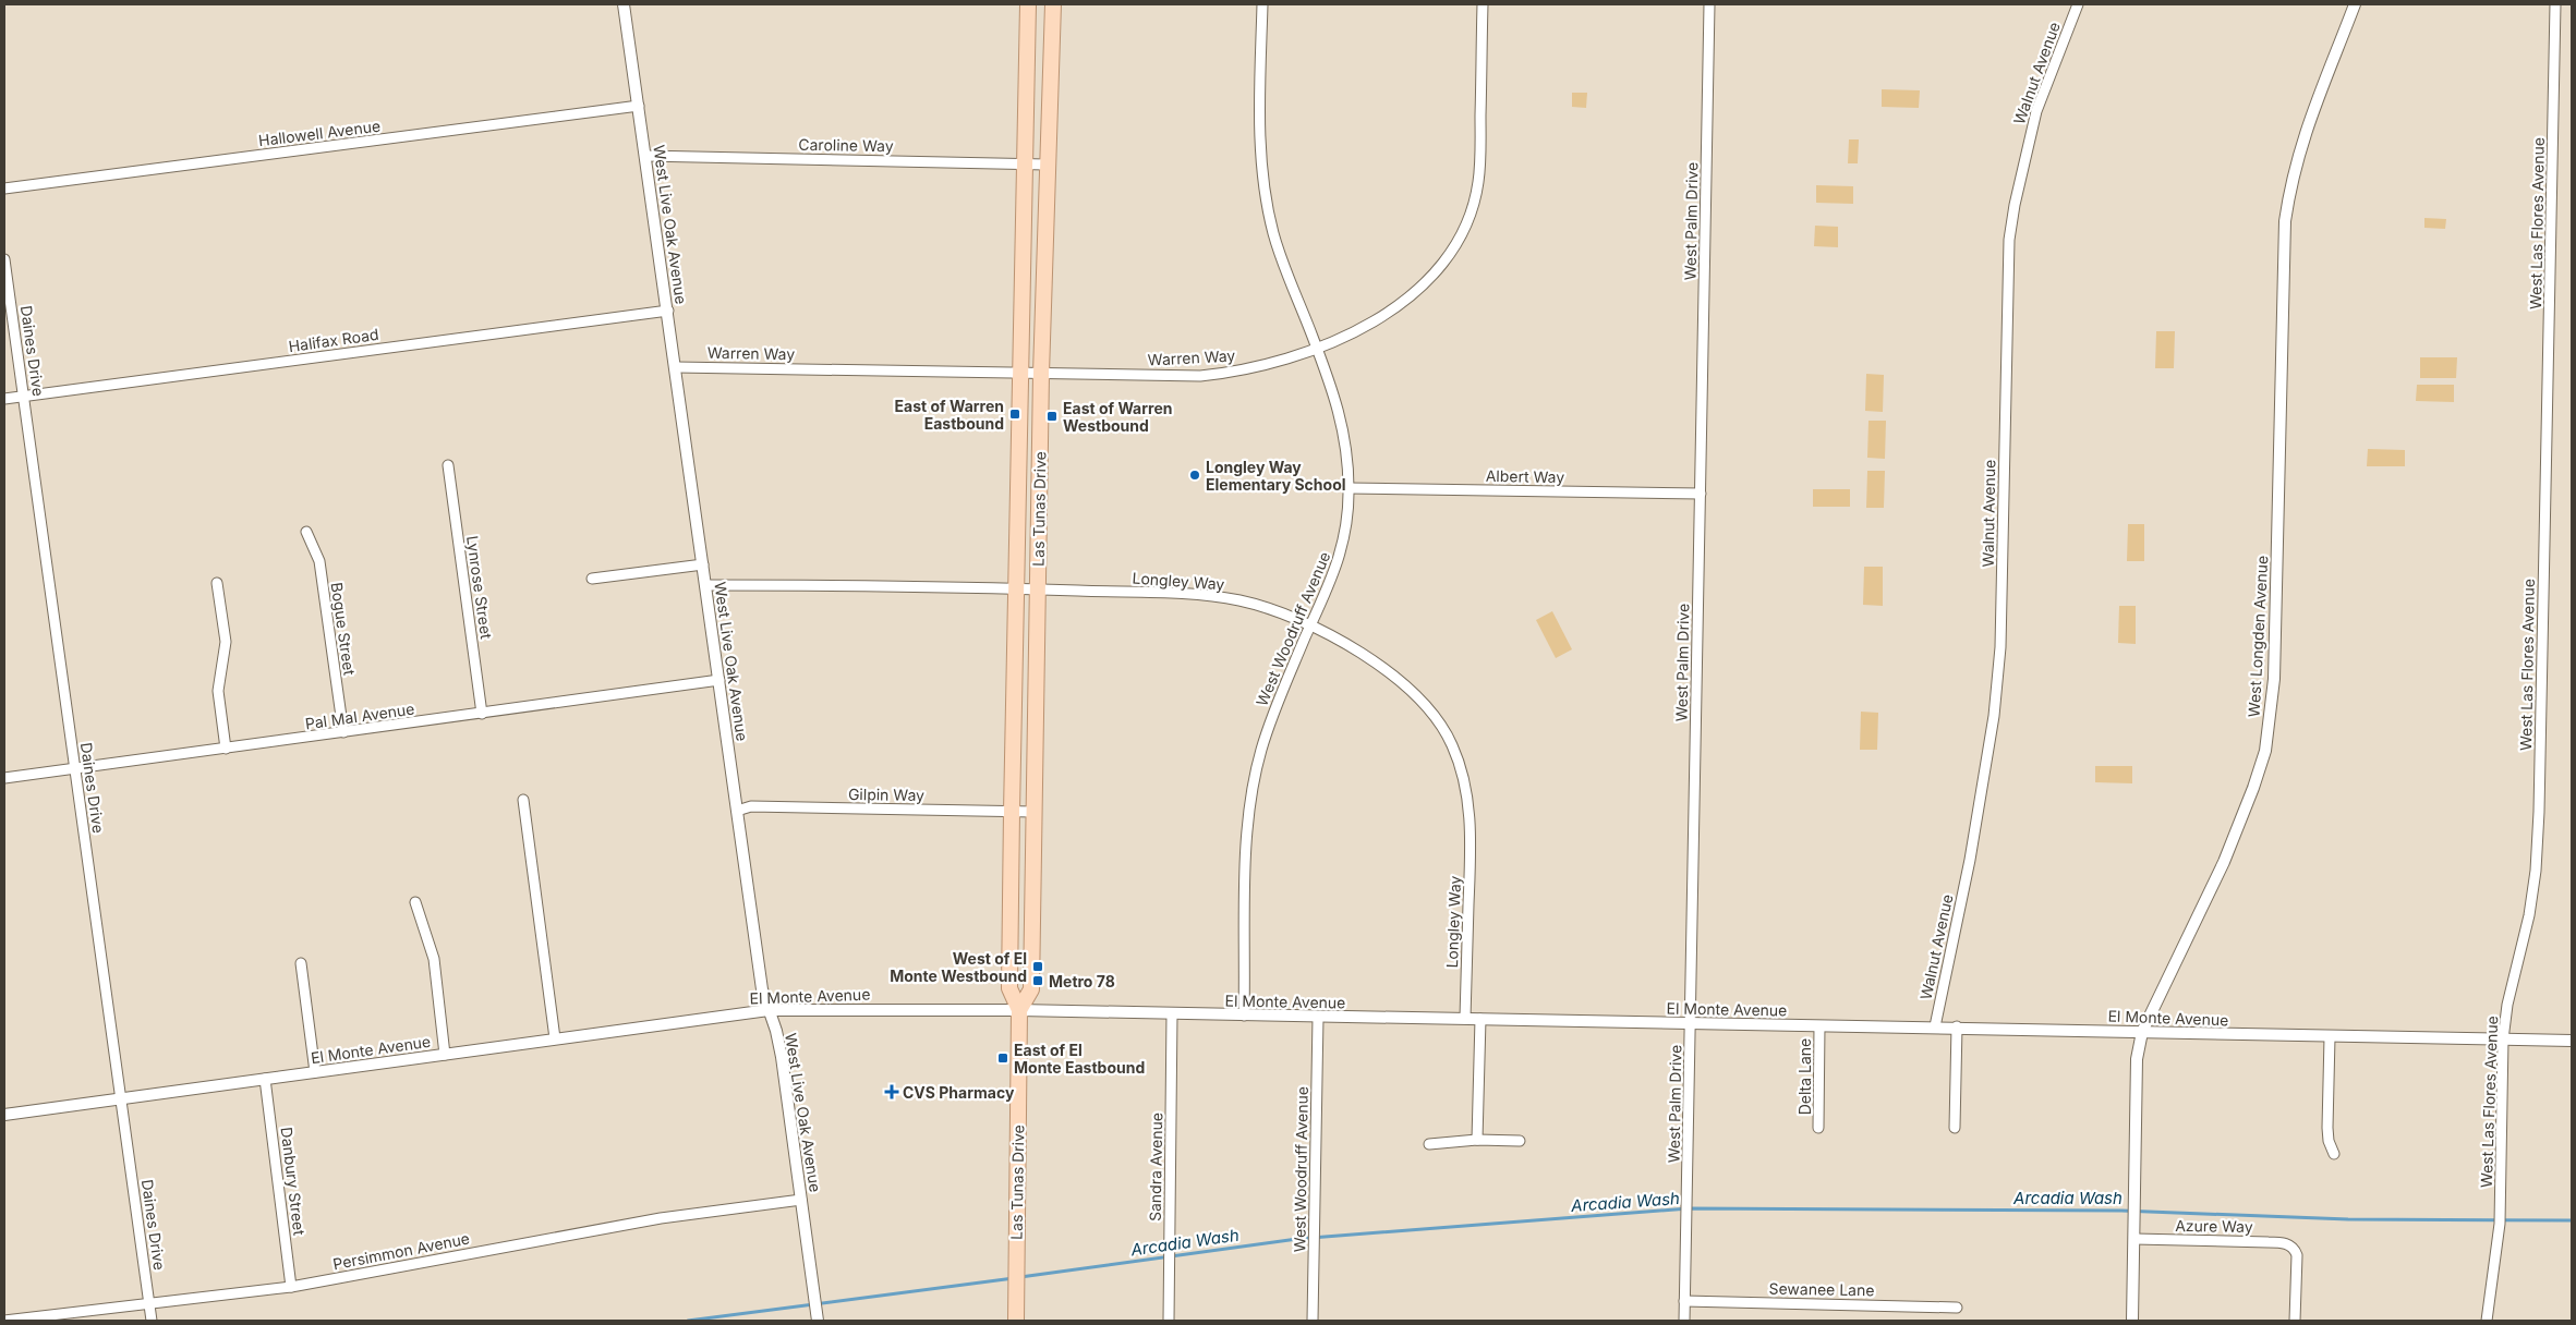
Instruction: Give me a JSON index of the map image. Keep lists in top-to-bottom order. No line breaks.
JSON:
{"streets":{"main road":["Las Tunas Drive"],"street":["Walnut Avenue","Hallowell Avenue","Caroline Way","West Palm Drive","West Las Flores Avenue","West Live Oak Avenue","Halifax Road","Daines Drive","Warren Way","Albert Way","Longley Way","Lynrose Street","Bogue Street","West Woodruff Avenue","West Longden Avenue","Pal Mal Avenue","Gilpin Way","El Monte Avenue","Delta Lane","Sandra Avenue","Danbury Street","Azure Way","Persimmon Avenue","Sewanee Lane"]},"crossings":[["Walnut Avenue","El Monte Avenue"],["Hallowell Avenue","West Live Oak Avenue"],["Caroline Way","West Live Oak Avenue"],["Caroline Way","Las Tunas Drive"],["West Palm Drive","Albert Way"],["West Palm Drive","El Monte Avenue"],["West Palm Drive","Sewanee Lane"],["West Las Flores Avenue","El Monte Avenue"],["West Live Oak Avenue","Halifax Road"],["West Live Oak Avenue","Warren Way"],["West Live Oak Avenue","Longley Way"],["West Live Oak Avenue","Pal Mal Avenue"],["West Live Oak Avenue","Gilpin Way"],["West Live Oak Avenue","El Monte Avenue"],["West Live Oak Avenue","Persimmon Avenue"],["Halifax Road","Daines Drive"],["Daines Drive","Pal Mal Avenue"],["Daines Drive","El Monte Avenue"],["Daines Drive","Persimmon Avenue"],["Warren Way","Las Tunas Drive"],["Warren Way","West Woodruff Avenue"],["Albert Way","West Woodruff Avenue"],["Las Tunas Drive","Longley Way"],["Las Tunas Drive","Gilpin Way"],["Las Tunas Drive","El Monte Avenue"],["Longley Way","West Woodruff Avenue"],["Longley Way","El Monte Avenue"],["Lynrose Street","Pal Mal Avenue"],["Bogue Street","Pal Mal Avenue"],["West Woodruff Avenue","El Monte Avenue"],["West Longden Avenue","El Monte Avenue"],["West Longden Avenue","Azure Way"],["El Monte Avenue","Delta Lane"],["El Monte Avenue","Sandra Avenue"],["El Monte Avenue","Danbury Street"],["Danbury Street","Persimmon Avenue"]],"water":["Arcadia Wash"],"places":{"transit":["East of Warren Eastbound","East of Warren Westbound","West of El Monte Westbound","Metro 78","East of El Monte Eastbound"],"other":["Longley Way Elementary School"],"health":["CVS Pharmacy"]}}
